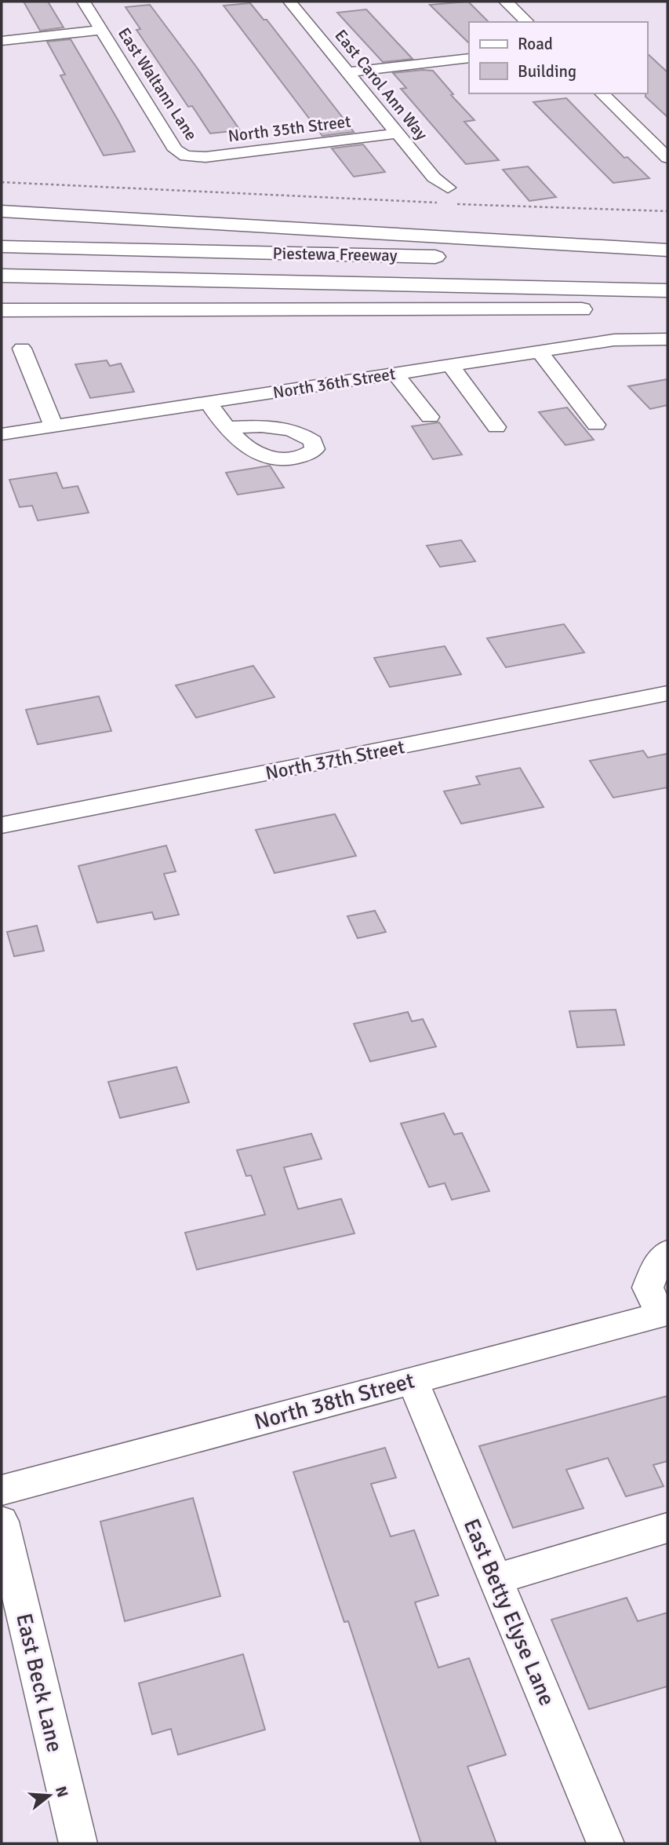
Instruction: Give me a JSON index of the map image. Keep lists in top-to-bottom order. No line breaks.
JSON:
{"streets":{"highway":["Piestewa Freeway"],"street":["East Waltann Lane","East Carol Ann Way","North 35th Street","North 36th Street","North 37th Street","North 38th Street","East Betty Elyse Lane","East Beck Lane"]},"crossings":[["East Waltann Lane","North 35th Street"],["East Carol Ann Way","North 35th Street"],["North 38th Street","East Betty Elyse Lane"]],"legend":["Road","Building"],"north":"right"}
